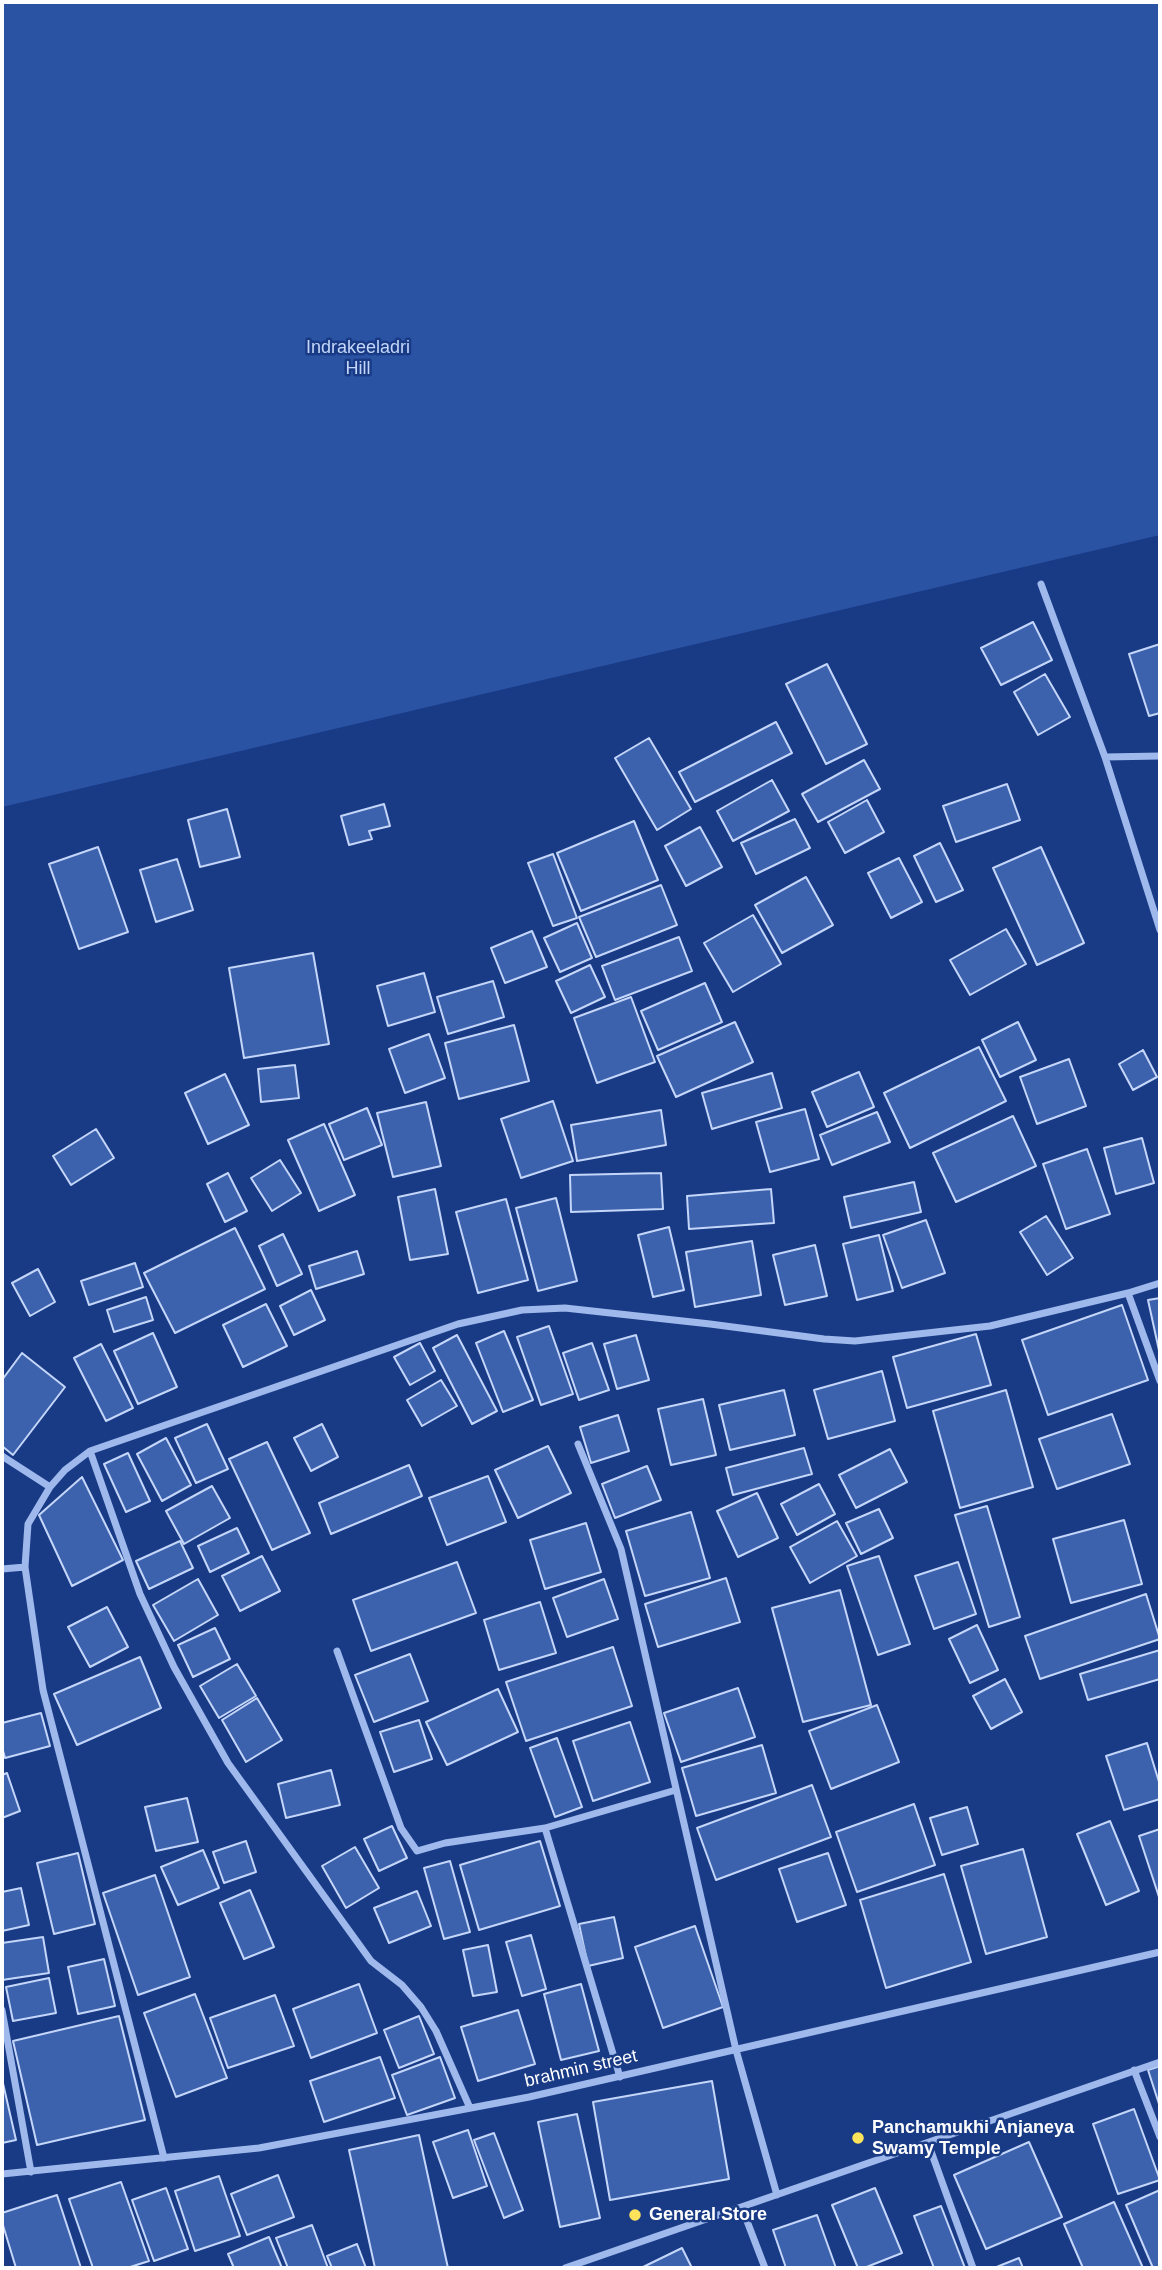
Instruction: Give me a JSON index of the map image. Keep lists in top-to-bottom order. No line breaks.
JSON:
{"streets":{"street":["brahmin street"]},"parks":["Indrakeeladri Hill"],"places":["Panchamukhi Anjaneya Swamy Temple","General Store"]}
